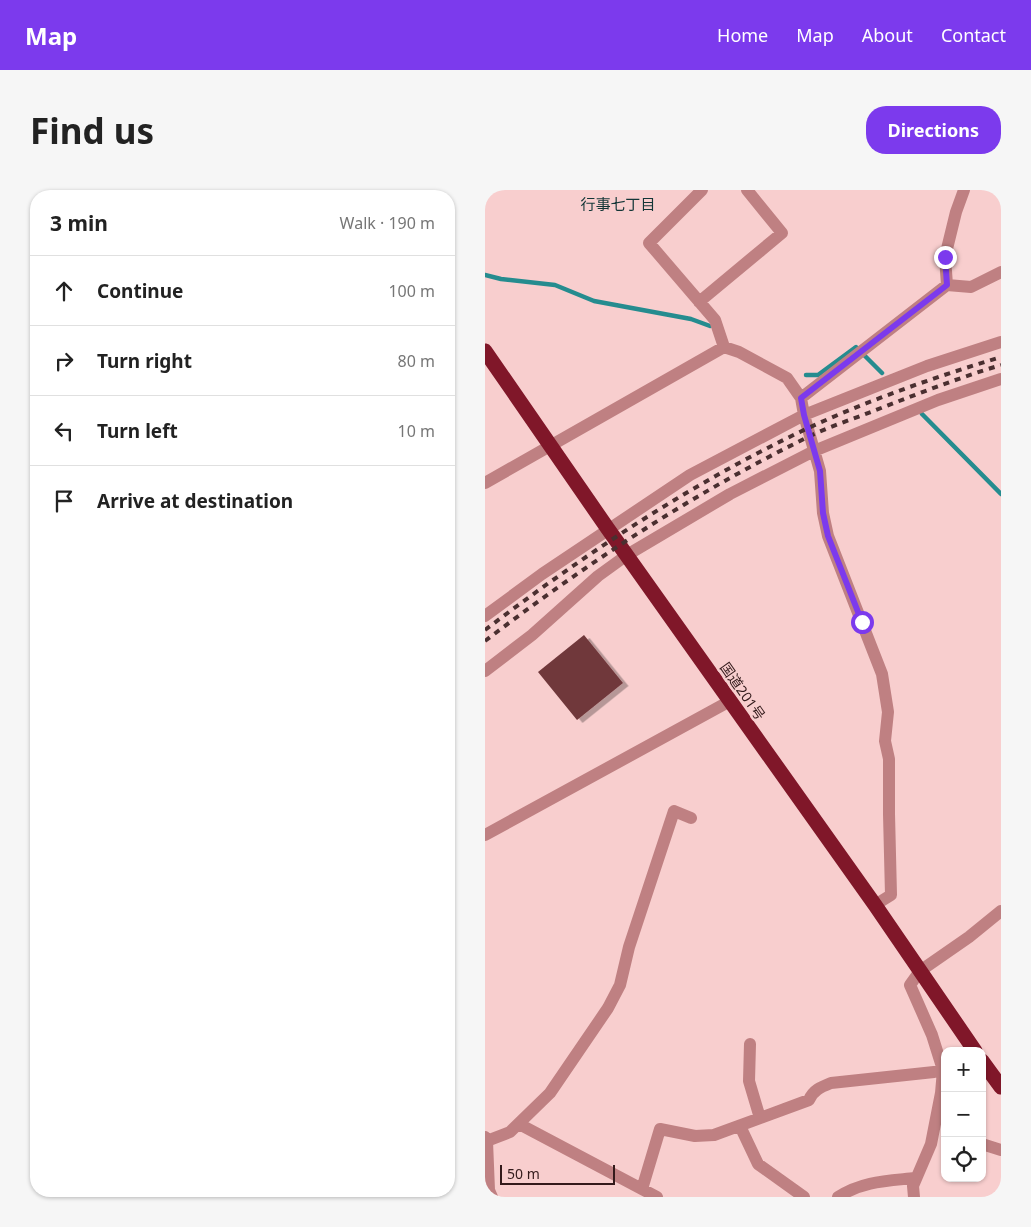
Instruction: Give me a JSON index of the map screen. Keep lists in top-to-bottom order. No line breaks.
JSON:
{"streets":{"highway":["国道201号"]},"districts":["行事七丁目"],"scale_bar":"50 m","page":{"header":"Map","nav":["Home","Map","About","Contact"],"buttons":"Directions","title":"Find us","heading":["3 min","Walk · 190 m"],"list":[["Continue","100 m"],["Turn right","80 m"],["Turn left","10 m"],"Arrive at destination"],"map_buttons":["+","−"],"scale":"50 m"}}
